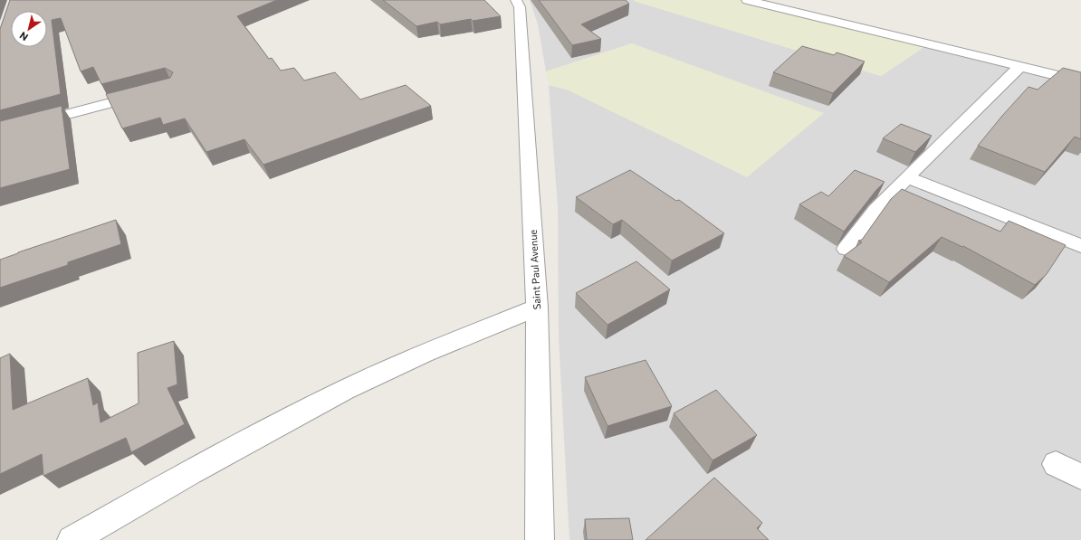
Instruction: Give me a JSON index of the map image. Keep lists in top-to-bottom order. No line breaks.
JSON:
{"streets":{"street":["Saint Paul Avenue"]},"north":"bottom left"}
